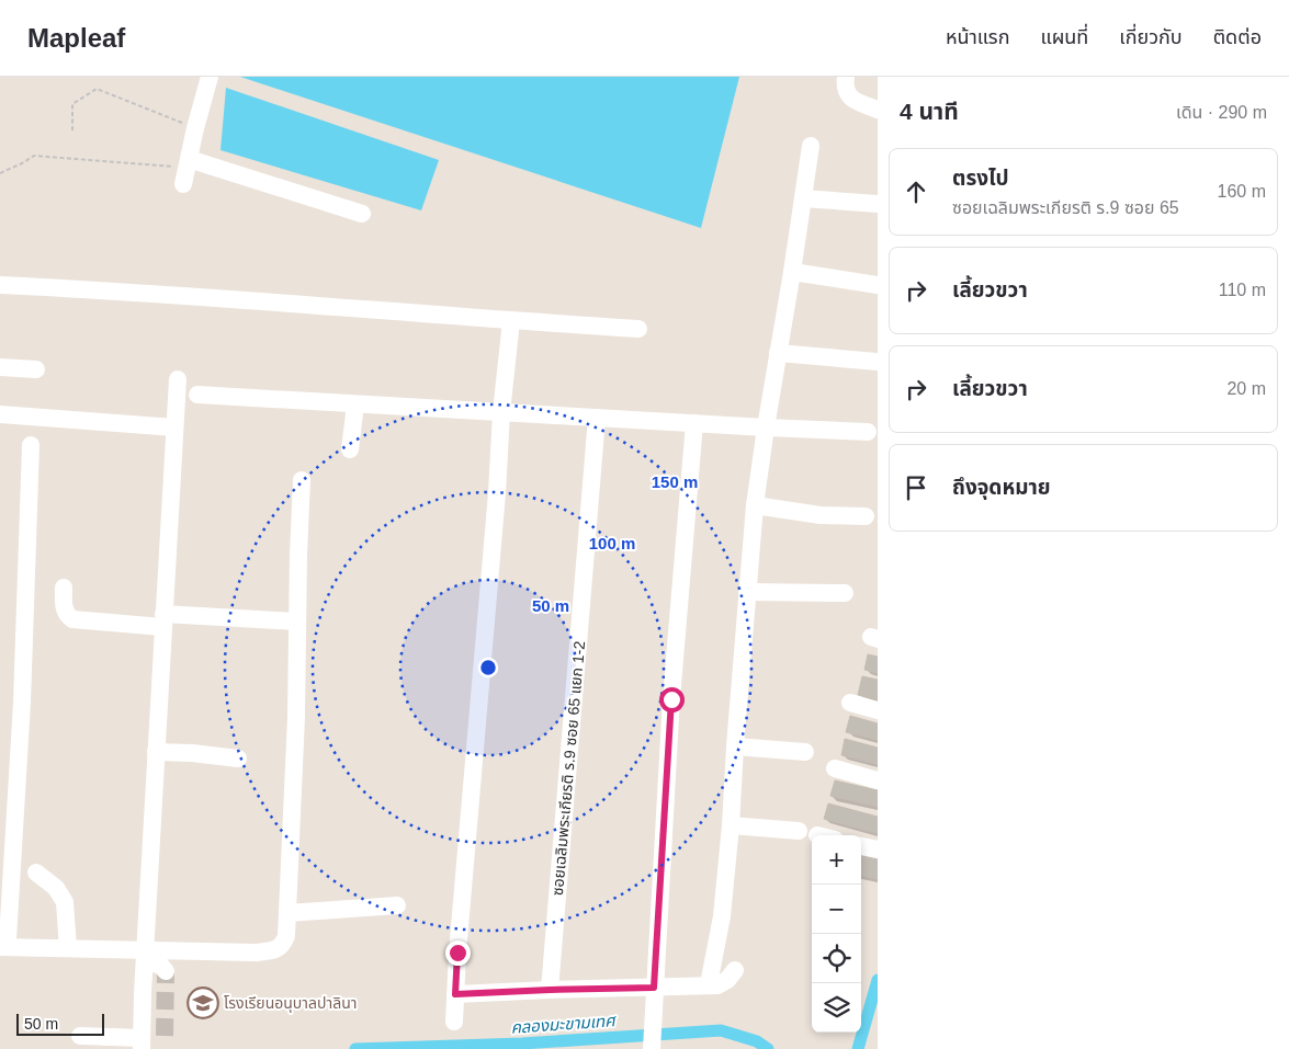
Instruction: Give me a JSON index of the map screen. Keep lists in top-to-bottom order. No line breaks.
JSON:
{"streets":{"street":["ซอยเฉลิมพระเกียรติ ร.9 ซอย 65 แยก 1-2"]},"water":["คลองมะขามเทศ"],"places":{"school or university":["โรงเรียนอนุบาลปาลินา"]},"scale_bar":"50 m","page":{"header":"Mapleaf","nav":["หน้าแรก","แผนที่","เกี่ยวกับ","ติดต่อ"],"heading":["4 นาที","เดิน · 290 m"],"list":[["ตรงไป","ซอยเฉลิมพระเกียรติ ร.9 ซอย 65","160 m"],["เลี้ยวขวา","110 m"],["เลี้ยวขวา","20 m"],"ถึงจุดหมาย"],"map_buttons":["+","−"],"scale":"50 m"},"rings":["150 m","100 m","50 m"]}
